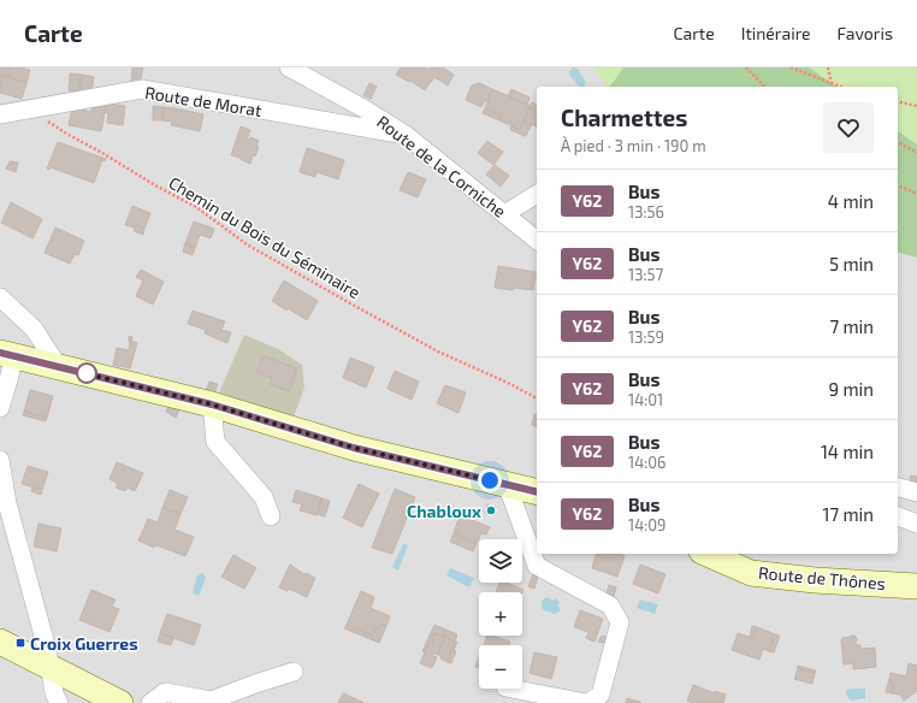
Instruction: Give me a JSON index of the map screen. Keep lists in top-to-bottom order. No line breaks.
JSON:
{"streets":{"main road":["Route de Thônes"],"street":["Route de Morat","Route de la Corniche"],"path":["Chemin du Bois du Séminaire"]},"crossings":[["Route de Morat","Route de la Corniche"],["Route de Morat","Chemin du Bois du Séminaire"]],"places":{"other":["Chabloux"],"transit":["Croix Guerres"]},"lines":["bus line Y62"],"page":{"header":"Carte","nav":["Carte","Itinéraire","Favoris"],"heading":["Charmettes","À pied · 3 min · 190 m"],"list":[{"mark":"Y62","name":"Bus","note":"13:56","value":"4 min"},{"mark":"Y62","name":"Bus","note":"13:57","value":"5 min"},{"mark":"Y62","name":"Bus","note":"13:59","value":"7 min"},{"mark":"Y62","name":"Bus","note":"14:01","value":"9 min"},{"mark":"Y62","name":"Bus","note":"14:06","value":"14 min"},{"mark":"Y62","name":"Bus","note":"14:09","value":"17 min"}],"map_buttons":["+","−"]}}
